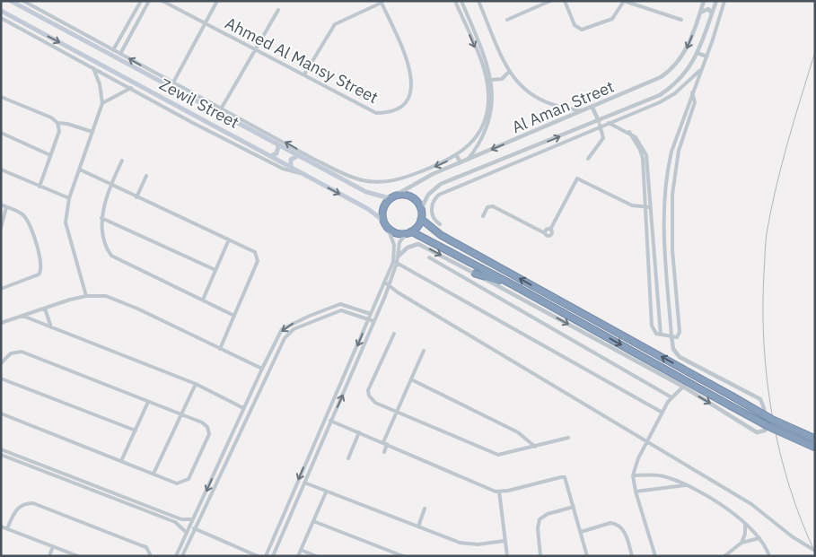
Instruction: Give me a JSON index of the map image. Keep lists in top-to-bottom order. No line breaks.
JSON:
{"streets":{"main road":["Zewil Street"],"street":["Ahmed Al Mansy Street","Al Aman Street"]},"crossings":[["Zewil Street","Al Aman Street"]]}
